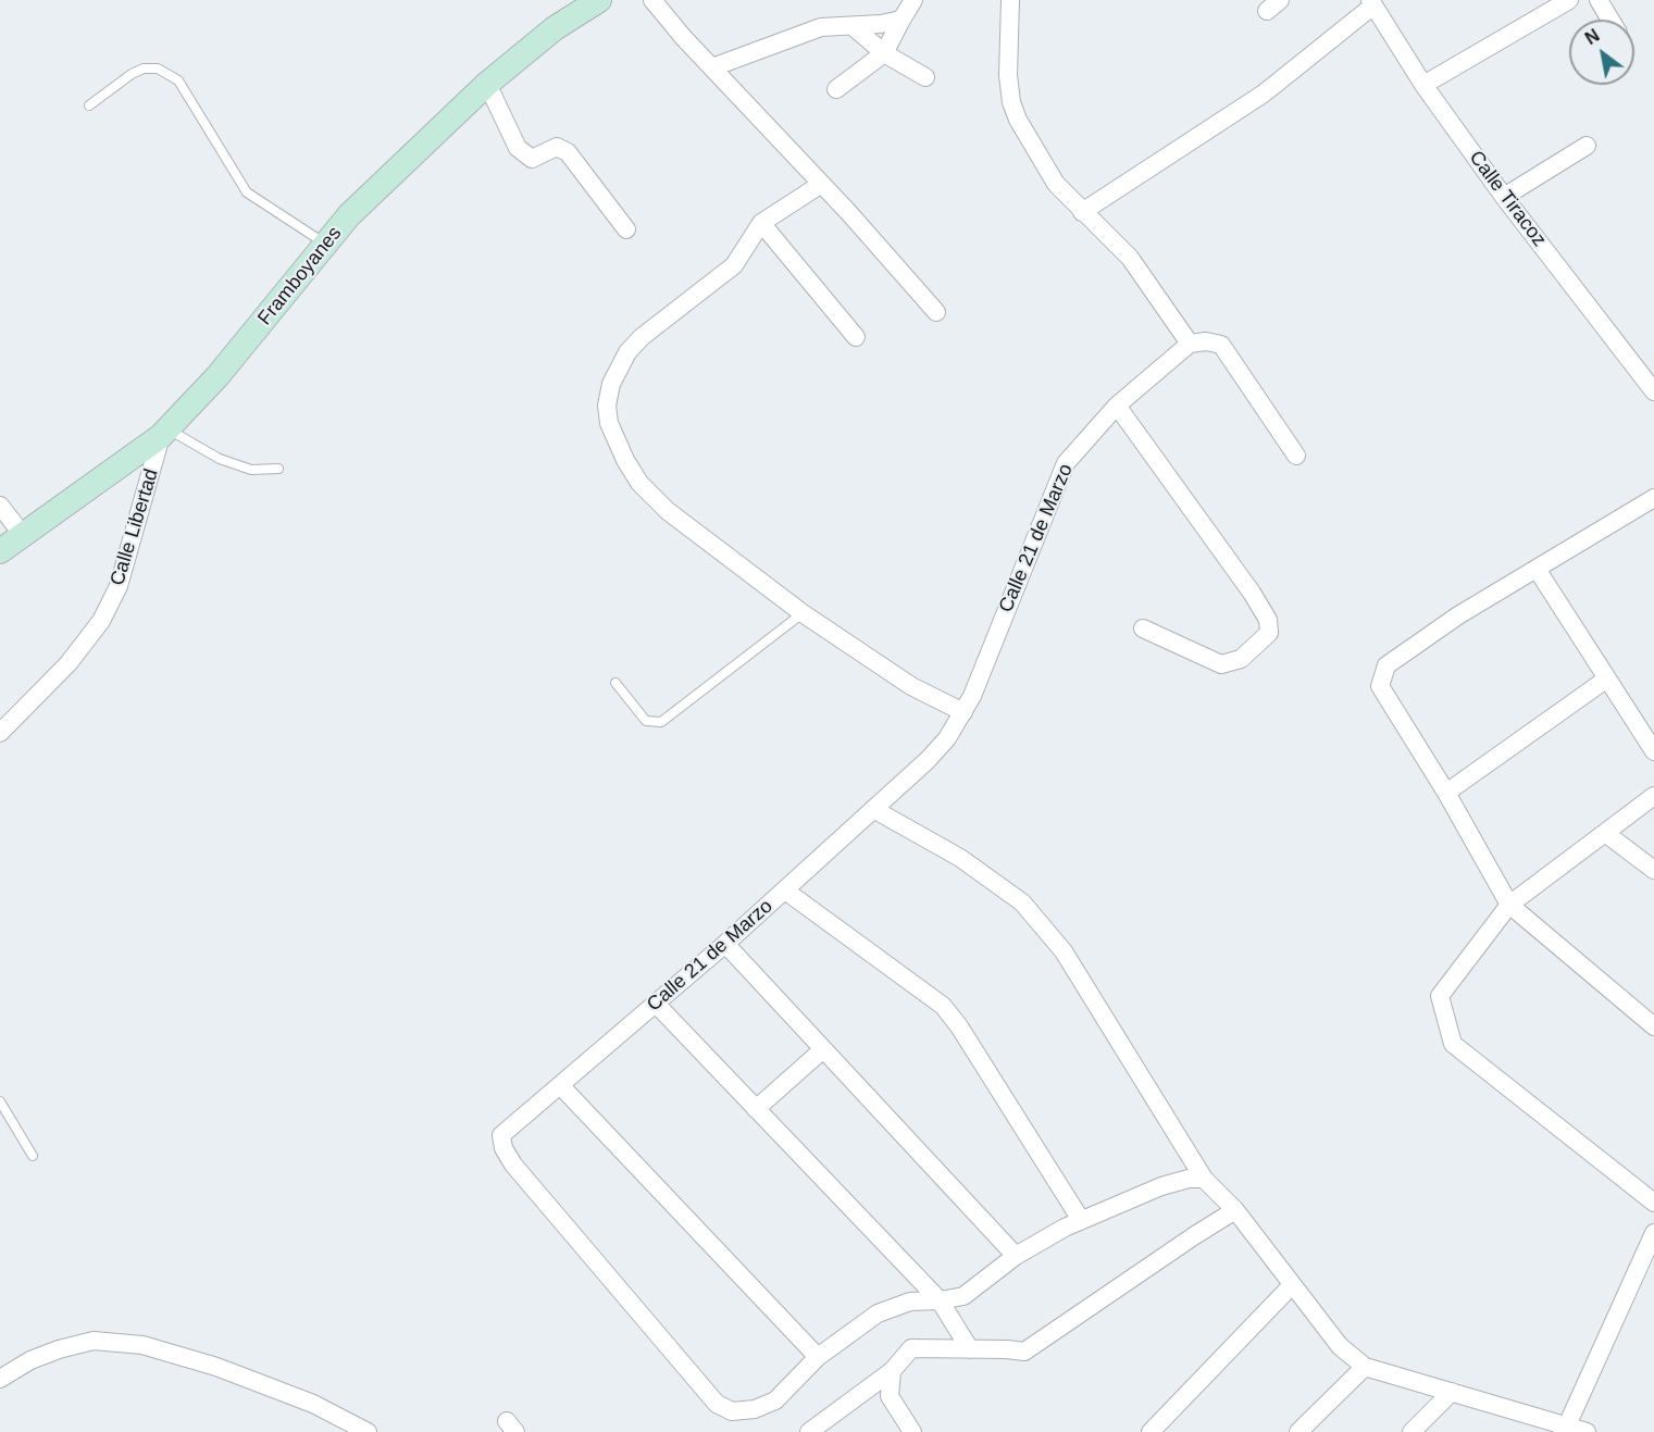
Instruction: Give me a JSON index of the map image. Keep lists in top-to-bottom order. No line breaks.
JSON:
{"streets":{"main road":["Framboyanes"],"street":["Calle Tiracoz","Calle Libertad","Calle 21 de Marzo"]},"crossings":[["Framboyanes","Calle Libertad"]],"north":"top left"}
